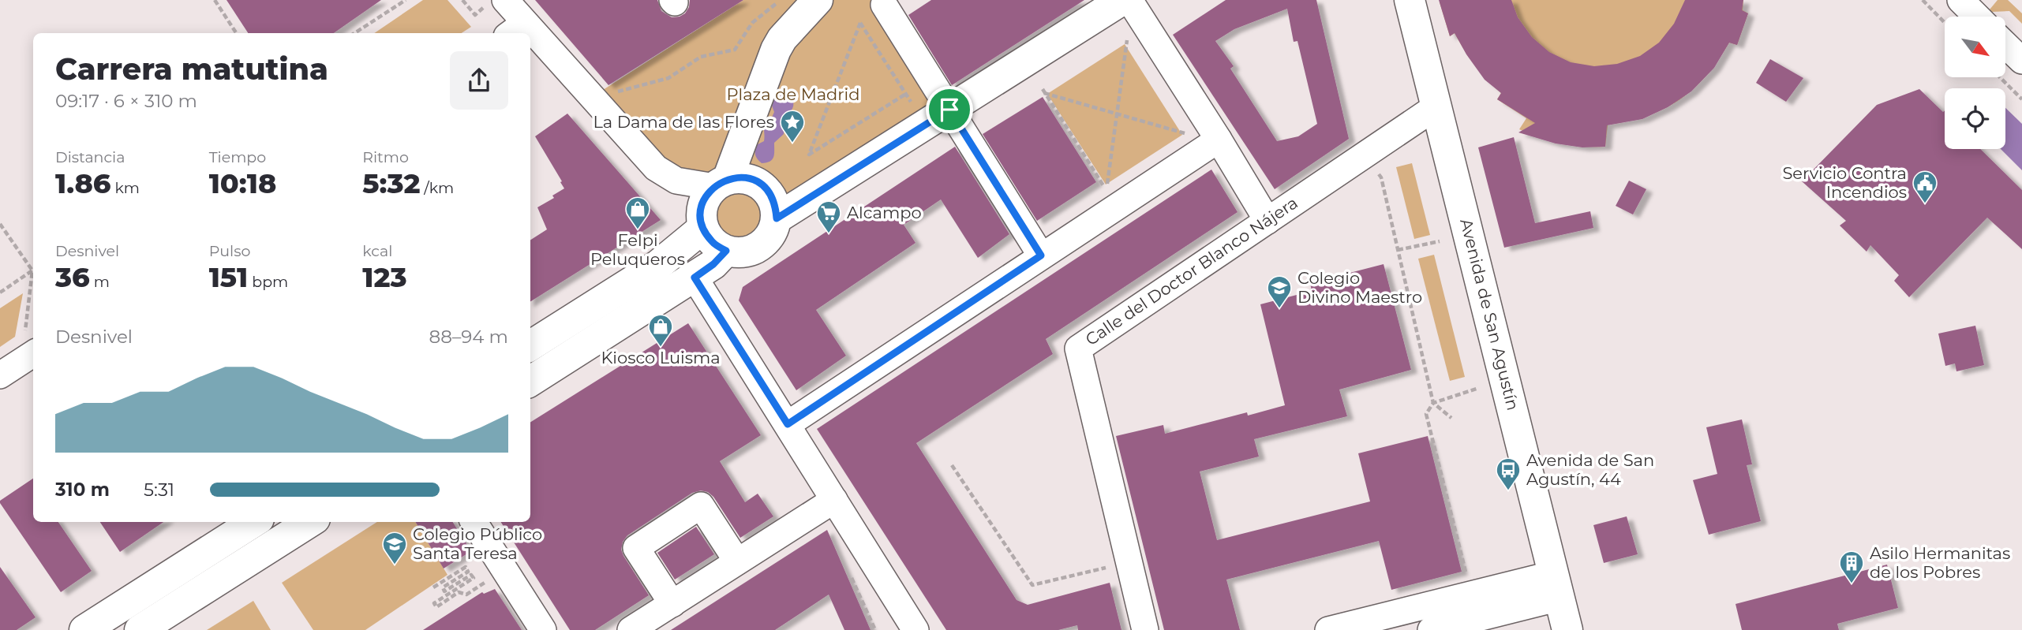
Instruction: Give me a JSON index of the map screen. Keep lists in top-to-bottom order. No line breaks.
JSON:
{"streets":{"main road":["Avenida de San Agustín"],"street":["Calle del Doctor Blanco Nájera"]},"crossings":[["Calle del Doctor Blanco Nájera","Avenida de San Agustín"]],"parks":["Plaza de Madrid"],"places":{"place":["La Dama de las Flores"],"public building":["Servicio Contra Incendios"],"shop":["Felpi Peluqueros","Kiosco Luisma"],"supermarket":["Alcampo"],"school or university":["Colegio Divino Maestro","Colegio Público Santa Teresa"],"bus stop":["Avenida de San Agustín, 44"],"building":["Asilo Hermanitas de los Pobres"]},"north":"bottom right","page":{"heading":["Carrera matutina","09:17 · 6 × 310 m"],"stats":[["Distancia","1.86 km"],["Tiempo","10:18"],["Ritmo","5:32 /km"],["Desnivel","36 m"],["Pulso","151 bpm"],["kcal","123"]],"chart":["Desnivel","88–94 m"],"list":[{"name":"310 m","note":"5:31"}]}}
